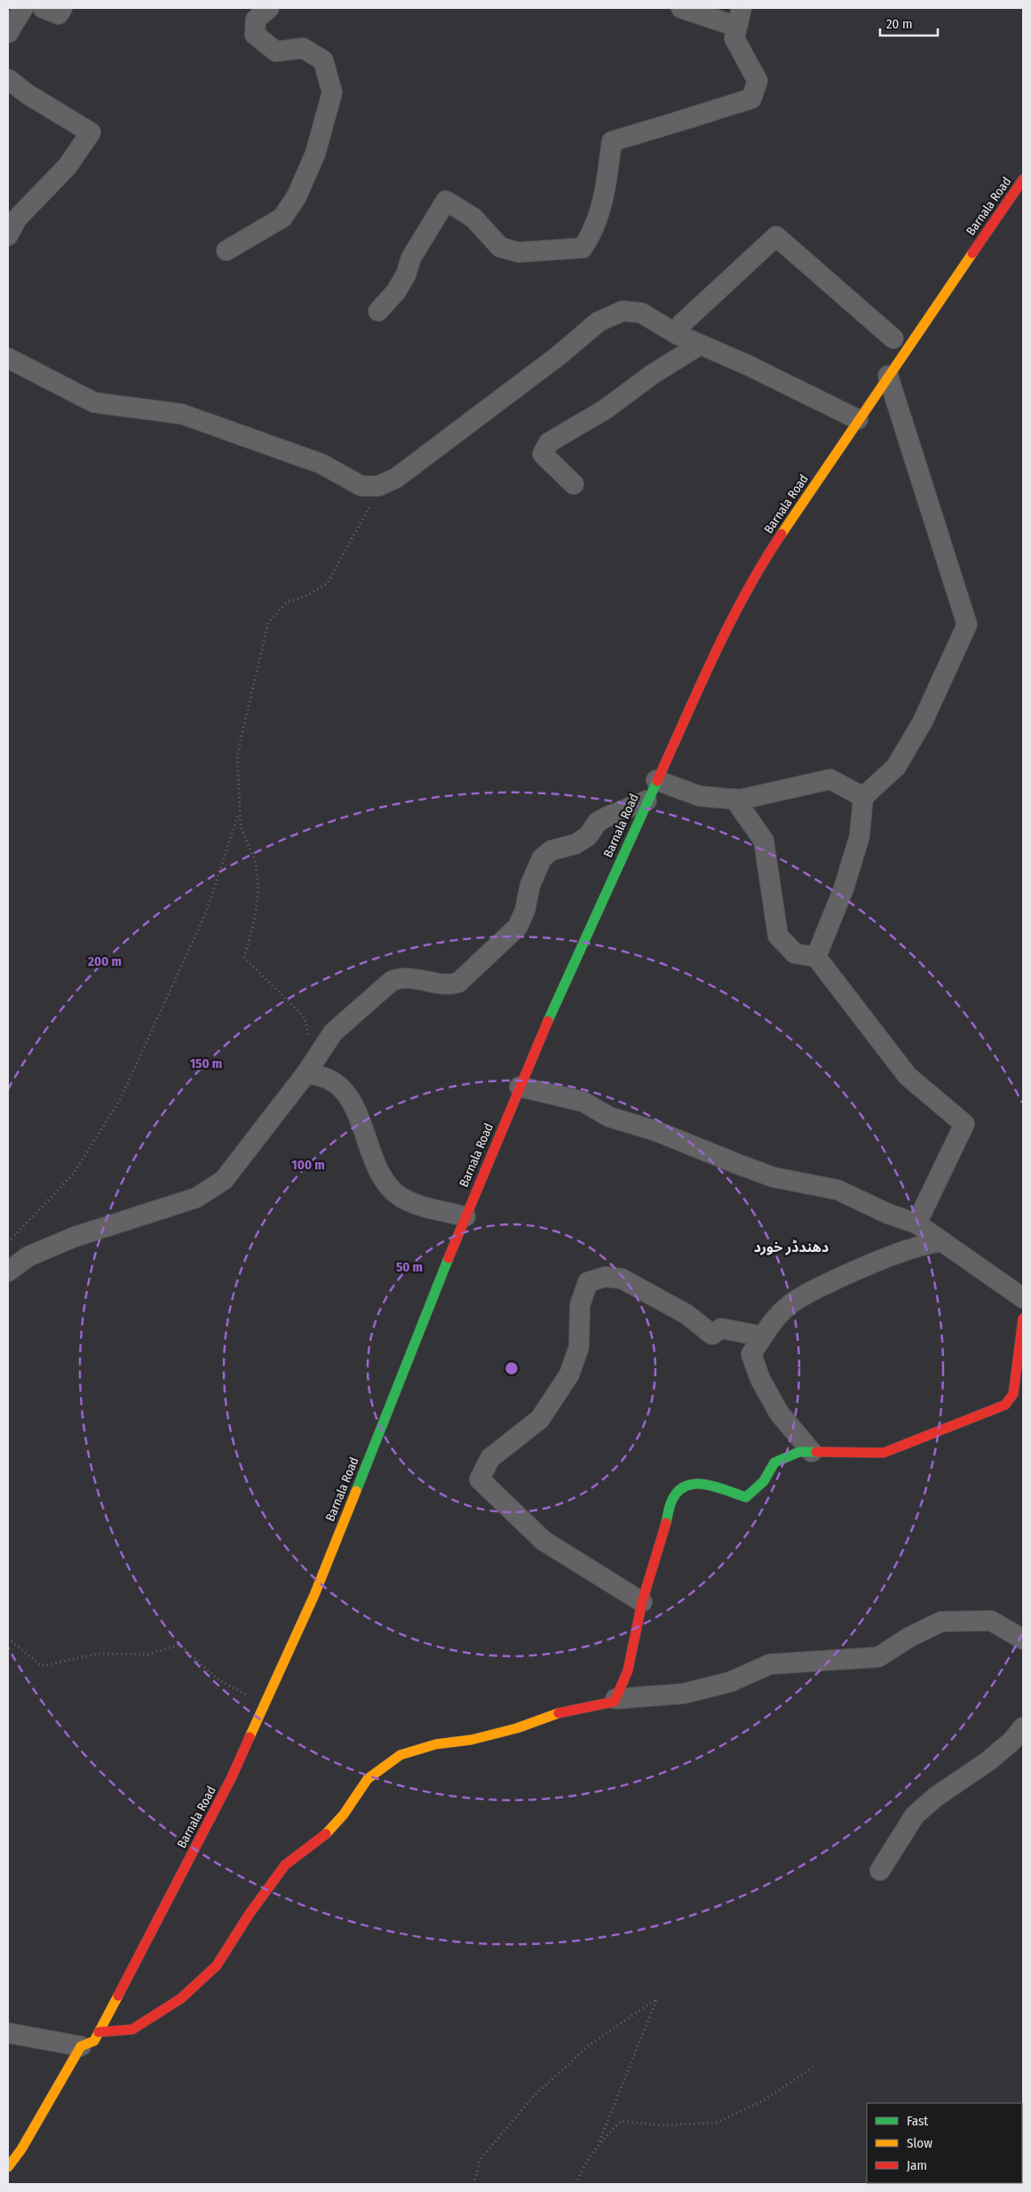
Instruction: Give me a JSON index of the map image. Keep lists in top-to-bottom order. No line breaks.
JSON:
{"streets":{"main road":["Barnala Road"]},"districts":["دھندڈر خورد"],"legend":["Fast","Slow","Jam"],"scale_bar":"20 m","rings":["200 m","150 m","100 m","50 m"]}
